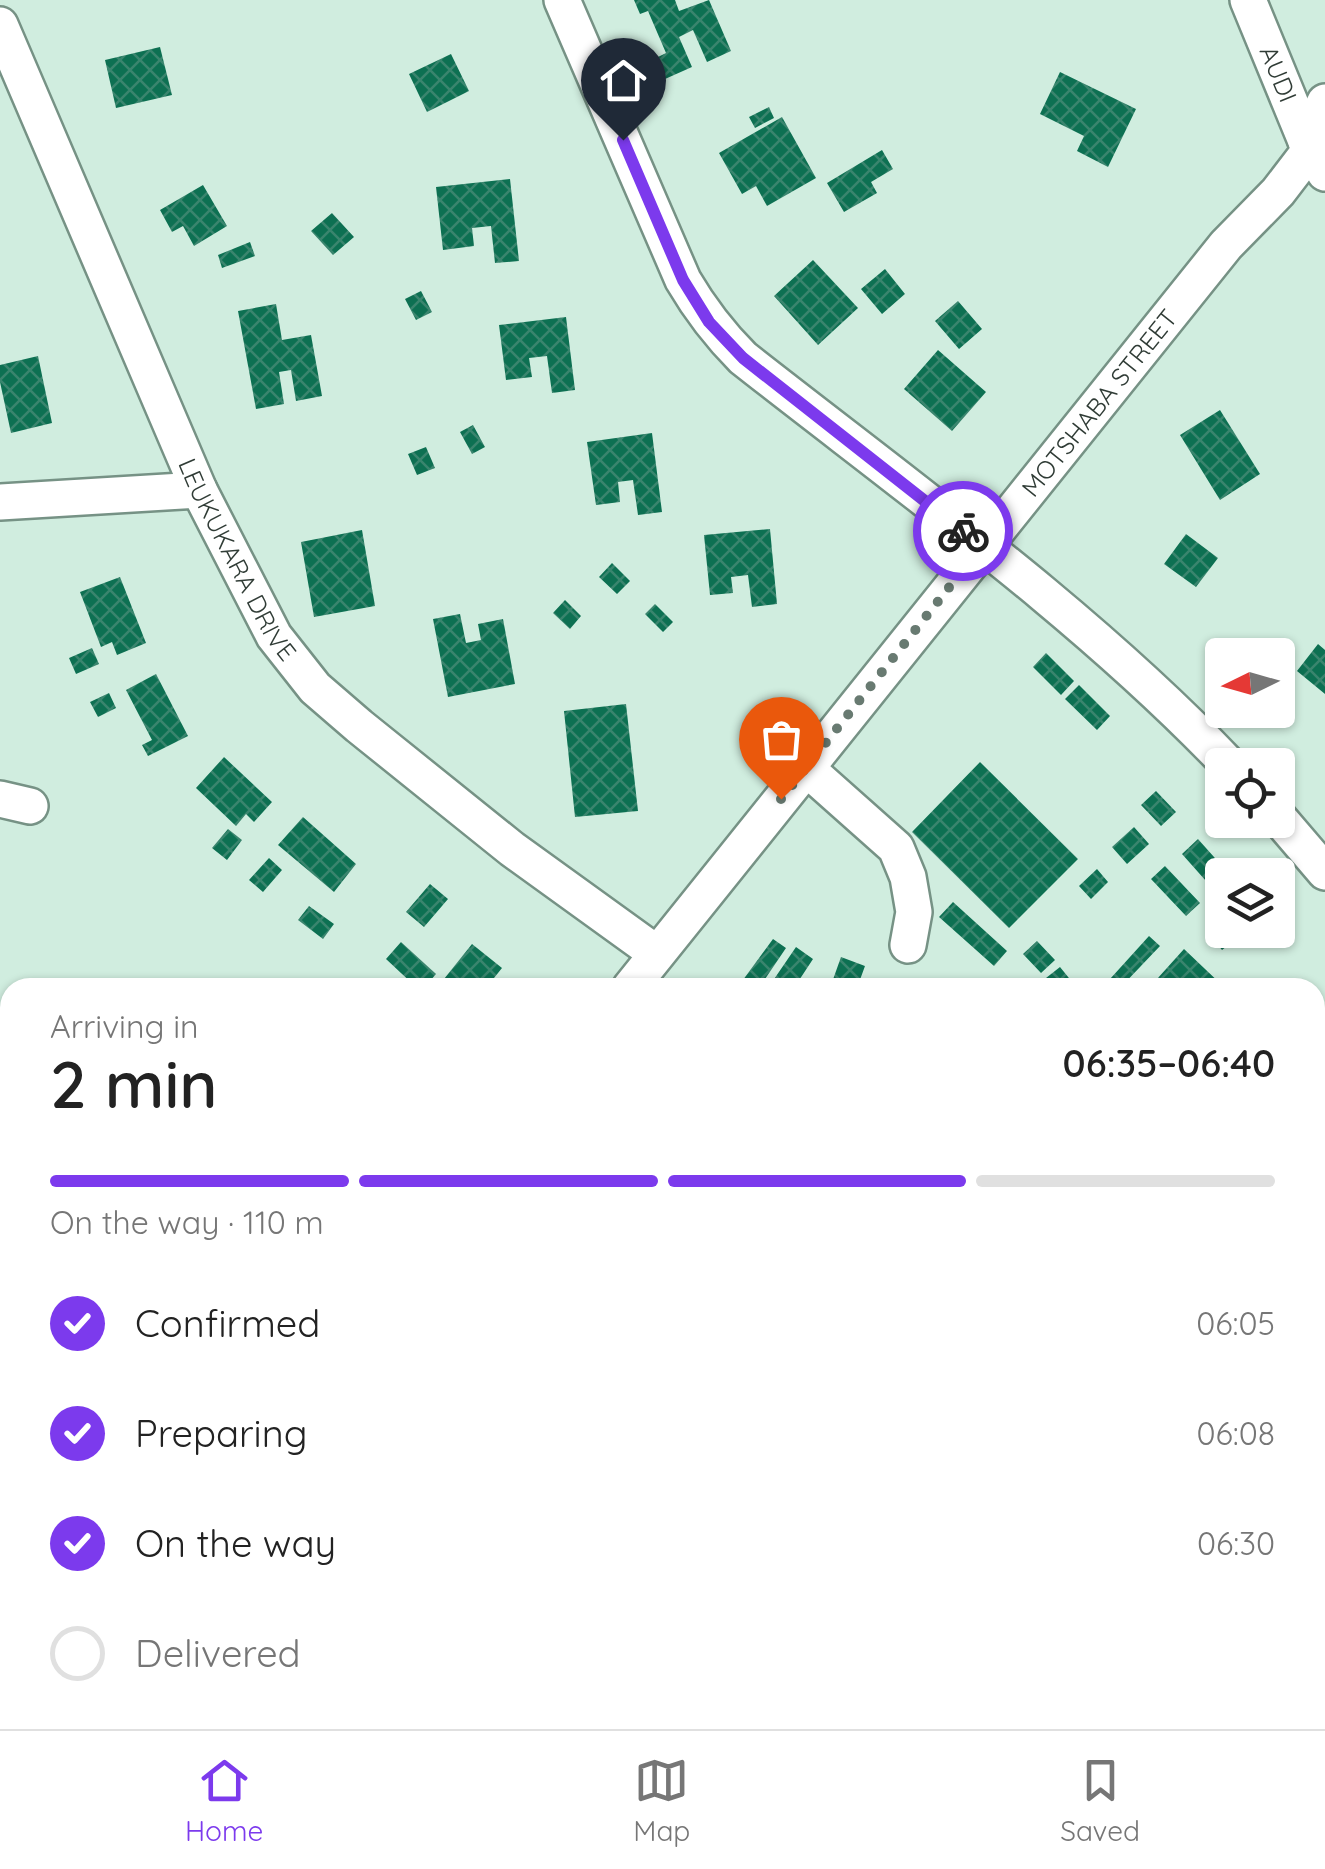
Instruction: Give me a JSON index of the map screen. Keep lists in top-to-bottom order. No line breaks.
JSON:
{"streets":{"street":["AUDI","MOTSHABA STREET","LEUKUKARA DRIVE"]},"crossings":[["AUDI","MOTSHABA STREET"],["MOTSHABA STREET","LEUKUKARA DRIVE"]],"north":"left","page":{"heading":["2 min","Arriving in","06:35–06:40"],"bar":"On the way · 110 m","list":[["Confirmed","06:05"],["Preparing","06:08"],["On the way","06:30"],"Delivered"],"tabs":["Home","Map","Saved"]}}
